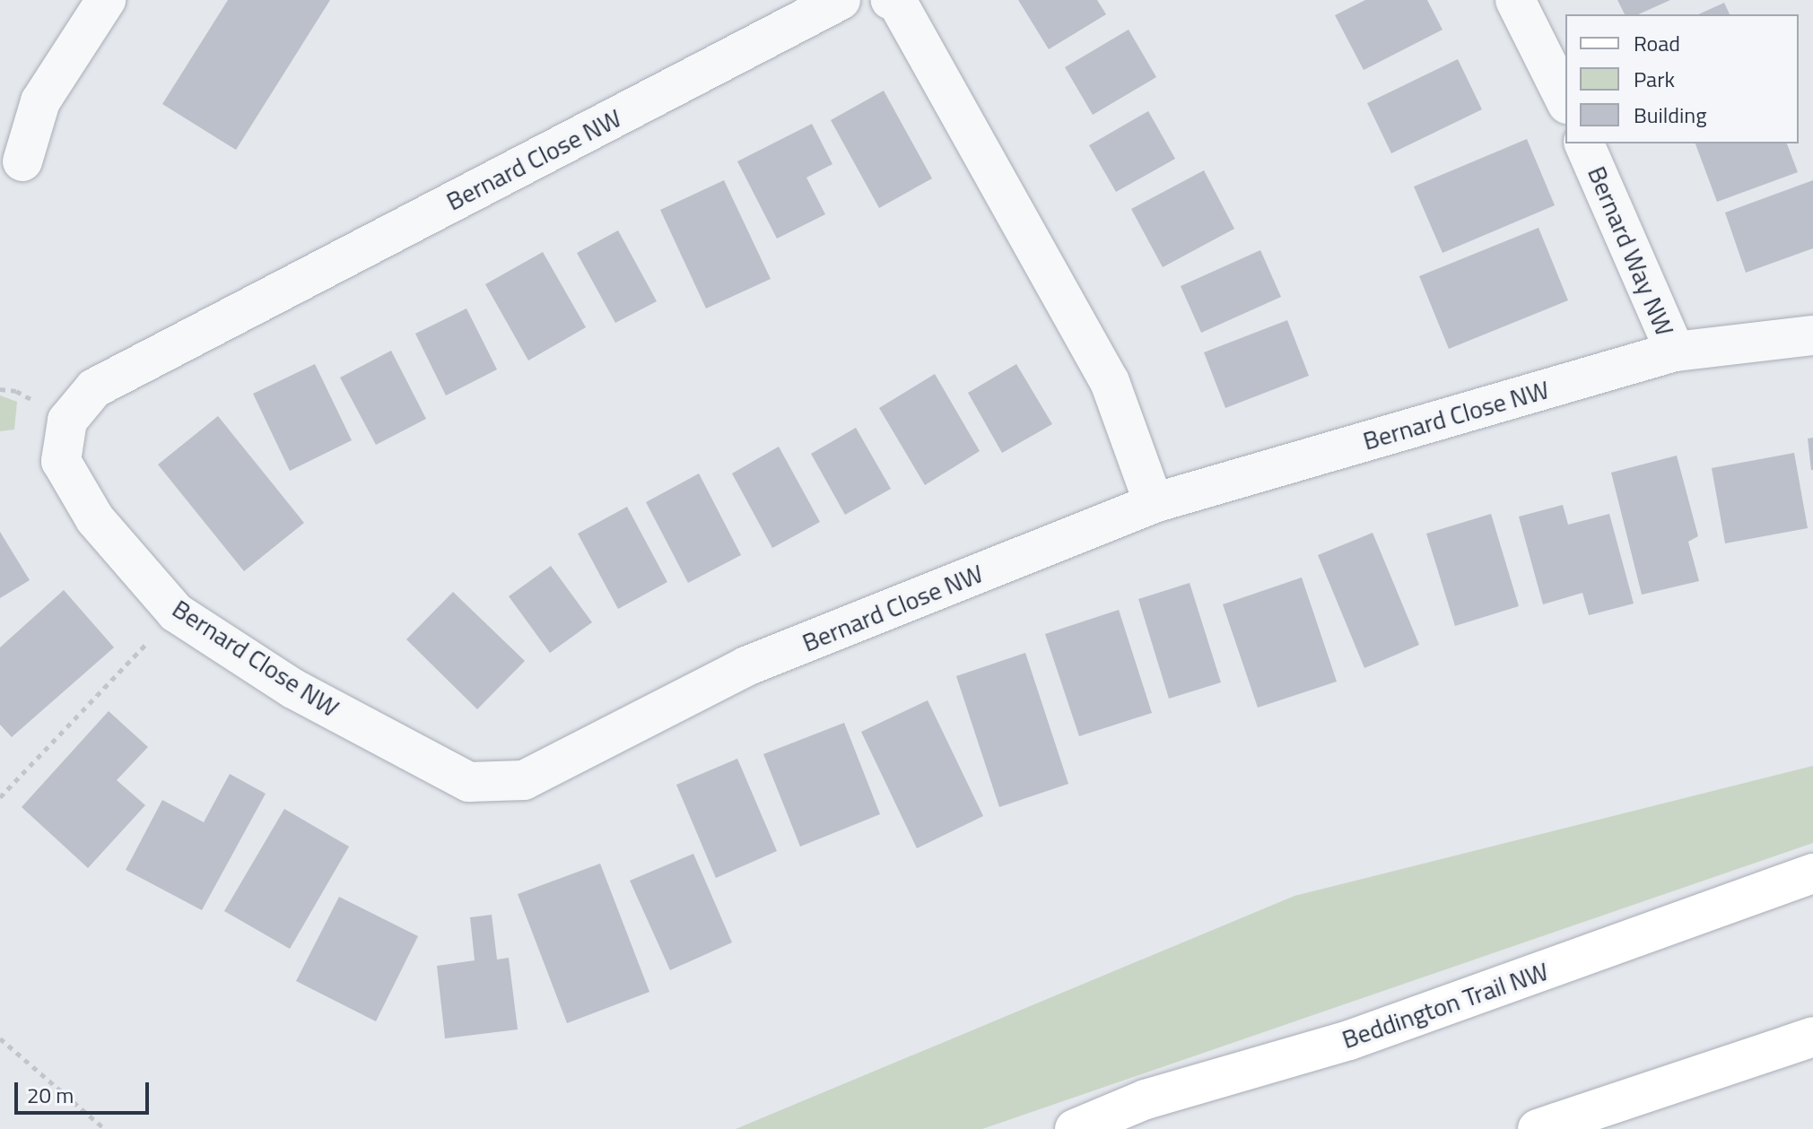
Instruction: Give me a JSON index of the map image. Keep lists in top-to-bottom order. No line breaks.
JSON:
{"streets":{"main road":["Beddington Trail NW"],"street":["Bernard Close NW","Bernard Way NW"]},"crossings":[["Bernard Close NW","Bernard Way NW"]],"legend":["Road","Park","Building"],"scale_bar":"20 m"}
